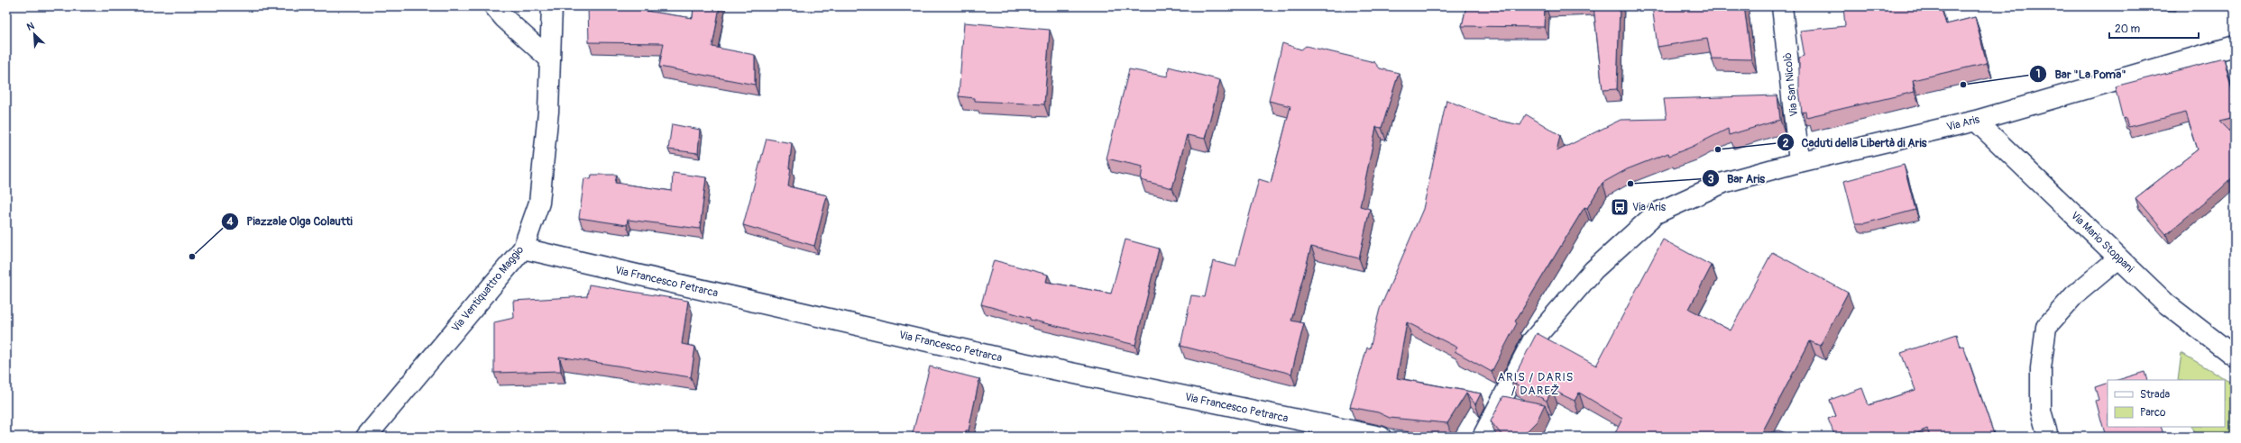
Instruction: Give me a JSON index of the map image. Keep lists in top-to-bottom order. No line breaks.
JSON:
{"streets":{"street":["Via San Nicolò","Via Aris","Via Mario Stoppani","Via Francesco Petrarca","Via Ventiquattro Maggio"]},"crossings":[["Via San Nicolò","Via Aris"],["Via Aris","Via Mario Stoppani"],["Via Francesco Petrarca","Via Ventiquattro Maggio"]],"districts":["ARIS / DARIS / DAREŽ"],"places":{"other":["Bar \"La Poma\"","Caduti della Libertà di Aris","Bar Aris","Piazzale Olga Colautti"],"bus stop":["Via Aris"]},"legend":["Strada","Parco"],"scale_bar":"20 m","north":"top left"}
